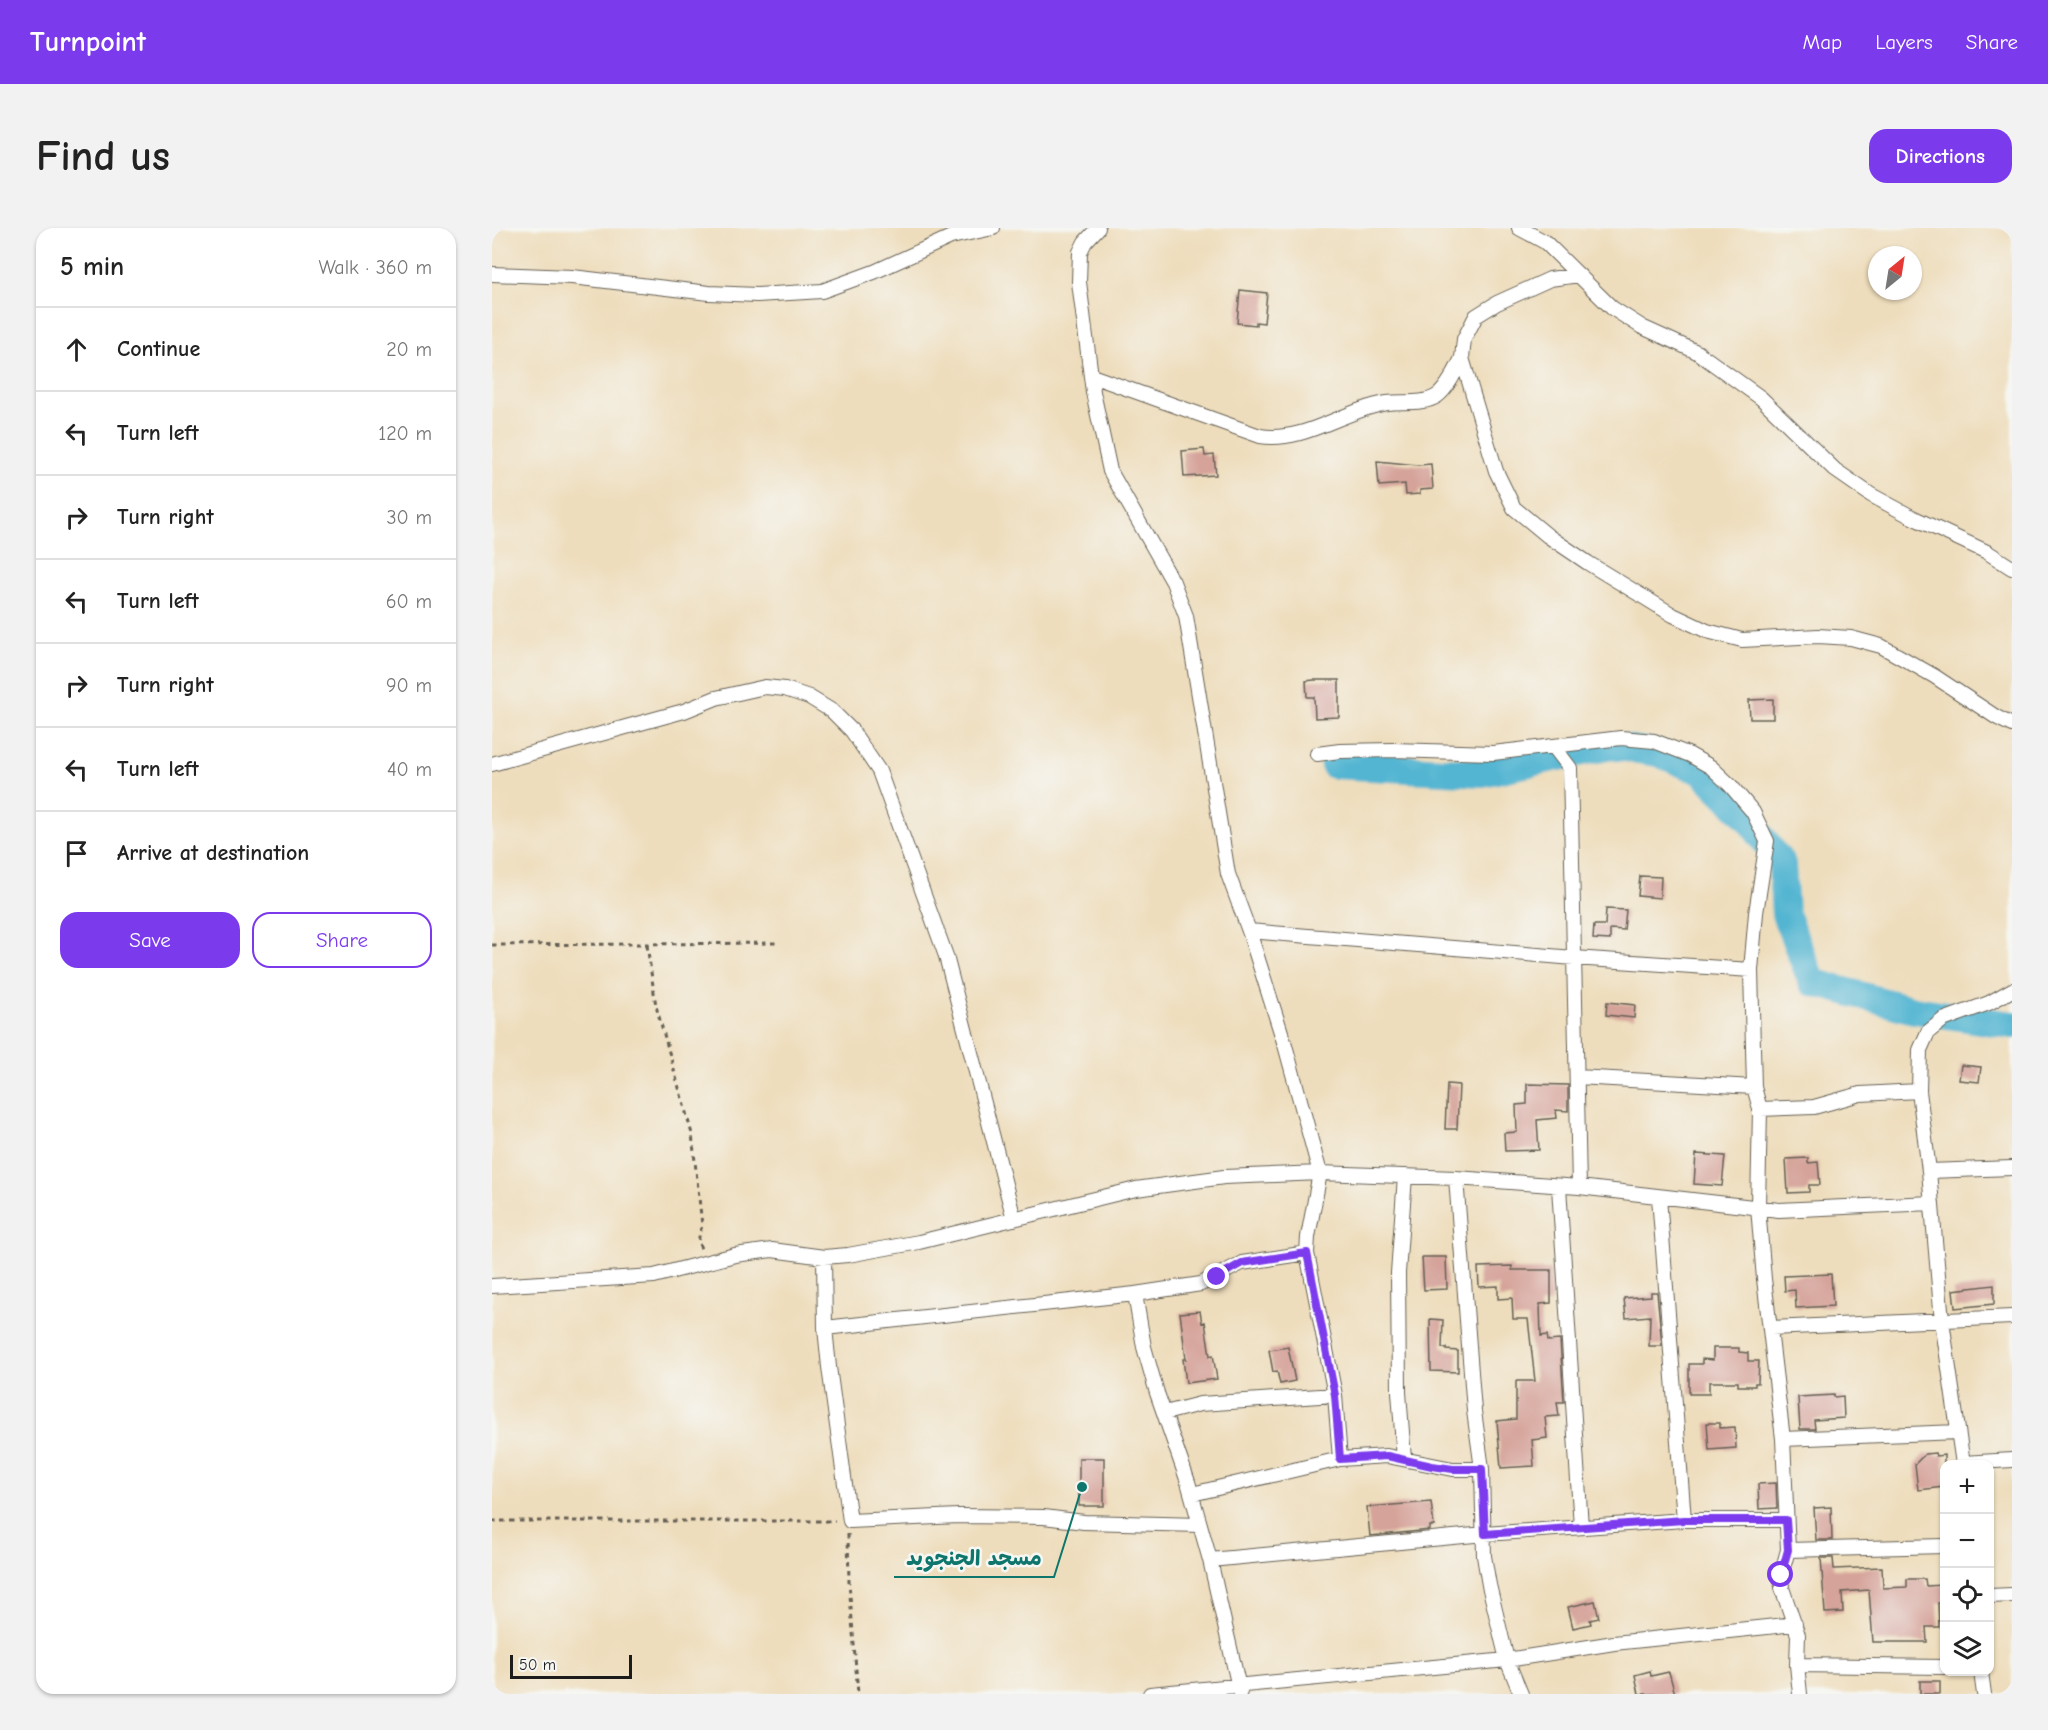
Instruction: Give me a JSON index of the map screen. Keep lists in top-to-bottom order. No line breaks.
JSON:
{"places":["مسجد الجنجويد"],"scale_bar":"50 m","north":"top right","page":{"header":"Turnpoint","nav":["Map","Layers","Share"],"buttons":["Directions",["Save","Share"]],"title":"Find us","heading":["5 min","Walk · 360 m"],"list":[["Continue","20 m"],["Turn left","120 m"],["Turn right","30 m"],["Turn left","60 m"],["Turn right","90 m"],["Turn left","40 m"],"Arrive at destination"],"map_buttons":["+","−"],"scale":"50 m"}}
